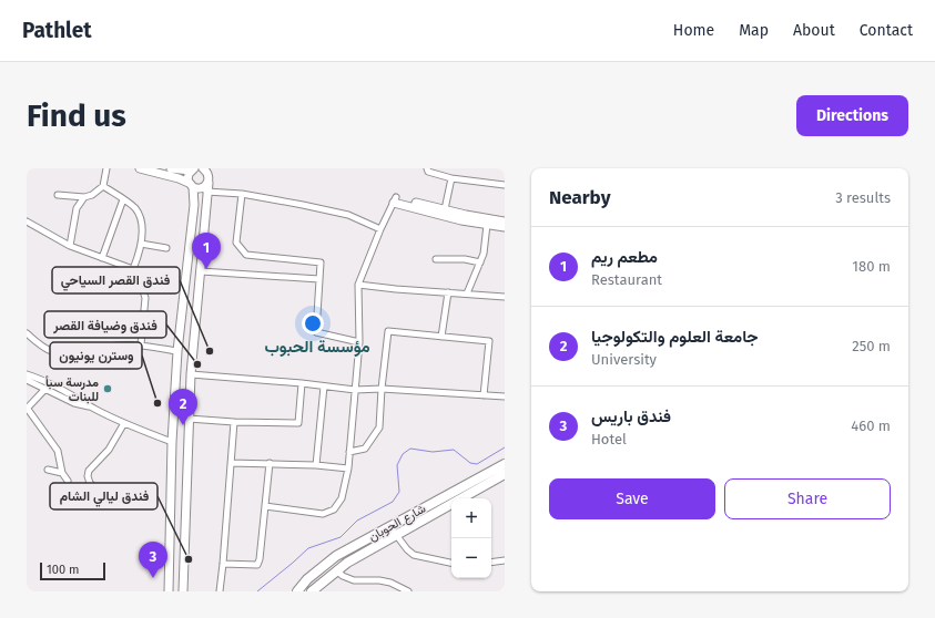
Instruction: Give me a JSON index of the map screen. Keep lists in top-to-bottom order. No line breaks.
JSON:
{"streets":{"highway":["شارع الحوبان"]},"districts":["مؤسسة الحبوب"],"places":["فندق القصر السياحي","فندق وضيافة القصر","مدرسة سبأ للبنات","وسترن يونيون","فندق ليالي الشام"],"scale_bar":"100 m","page":{"header":"Pathlet","nav":["Home","Map","About","Contact"],"buttons":["Directions",["Save","Share"]],"title":"Find us","heading":["Nearby","3 results"],"list":[{"mark":"1","name":"مطعم ريم","note":"Restaurant","value":"180 m"},{"mark":"2","name":"جامعة العلوم والتكولوجيا","note":"University","value":"250 m"},{"mark":"3","name":"فندق باريس","note":"Hotel","value":"460 m"}],"pins":["1","2","3"],"map_buttons":["+","−"],"scale":"100 m"}}
